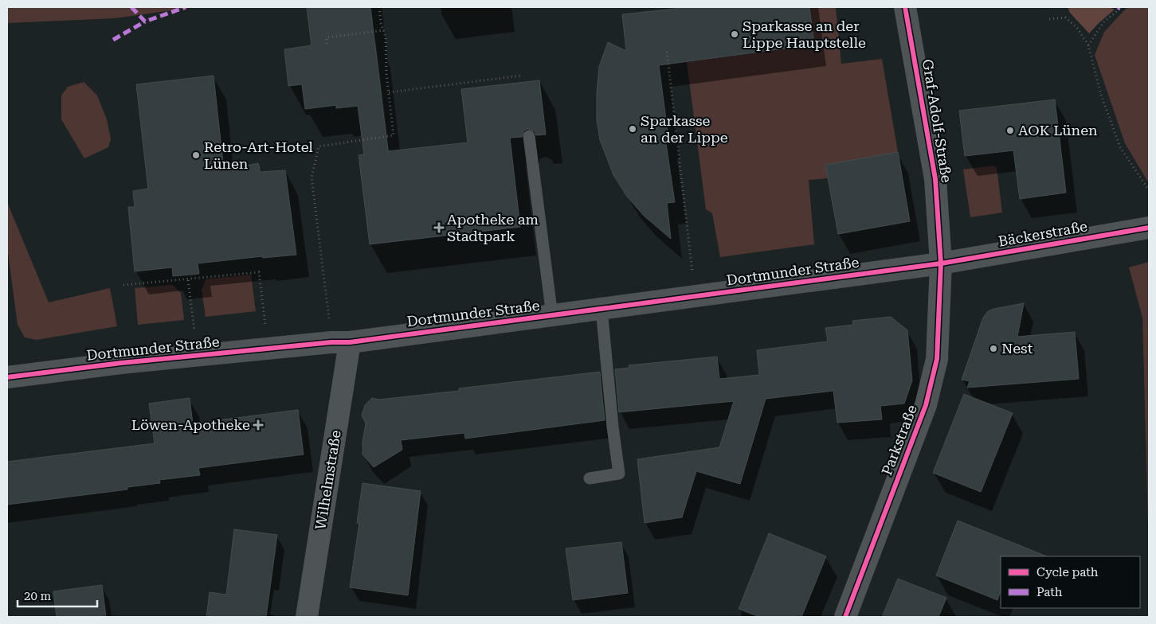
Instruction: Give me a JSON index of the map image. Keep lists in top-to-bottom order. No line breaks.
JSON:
{"streets":{"street":["Graf-Adolf-Straße","Bäckerstraße","Dortmunder Straße","Parkstraße","Wilhelmstraße"]},"crossings":[["Graf-Adolf-Straße","Bäckerstraße"],["Graf-Adolf-Straße","Dortmunder Straße"],["Graf-Adolf-Straße","Parkstraße"],["Bäckerstraße","Dortmunder Straße"],["Bäckerstraße","Parkstraße"],["Dortmunder Straße","Parkstraße"],["Dortmunder Straße","Wilhelmstraße"]],"places":{"other":["Sparkasse an der Lippe Hauptstelle","Sparkasse an der Lippe","AOK Lünen","Retro-Art-Hotel Lünen","Nest"],"health":["Apotheke am Stadtpark","Löwen-Apotheke"]},"legend":["Cycle path","Path"],"scale_bar":"20 m"}
